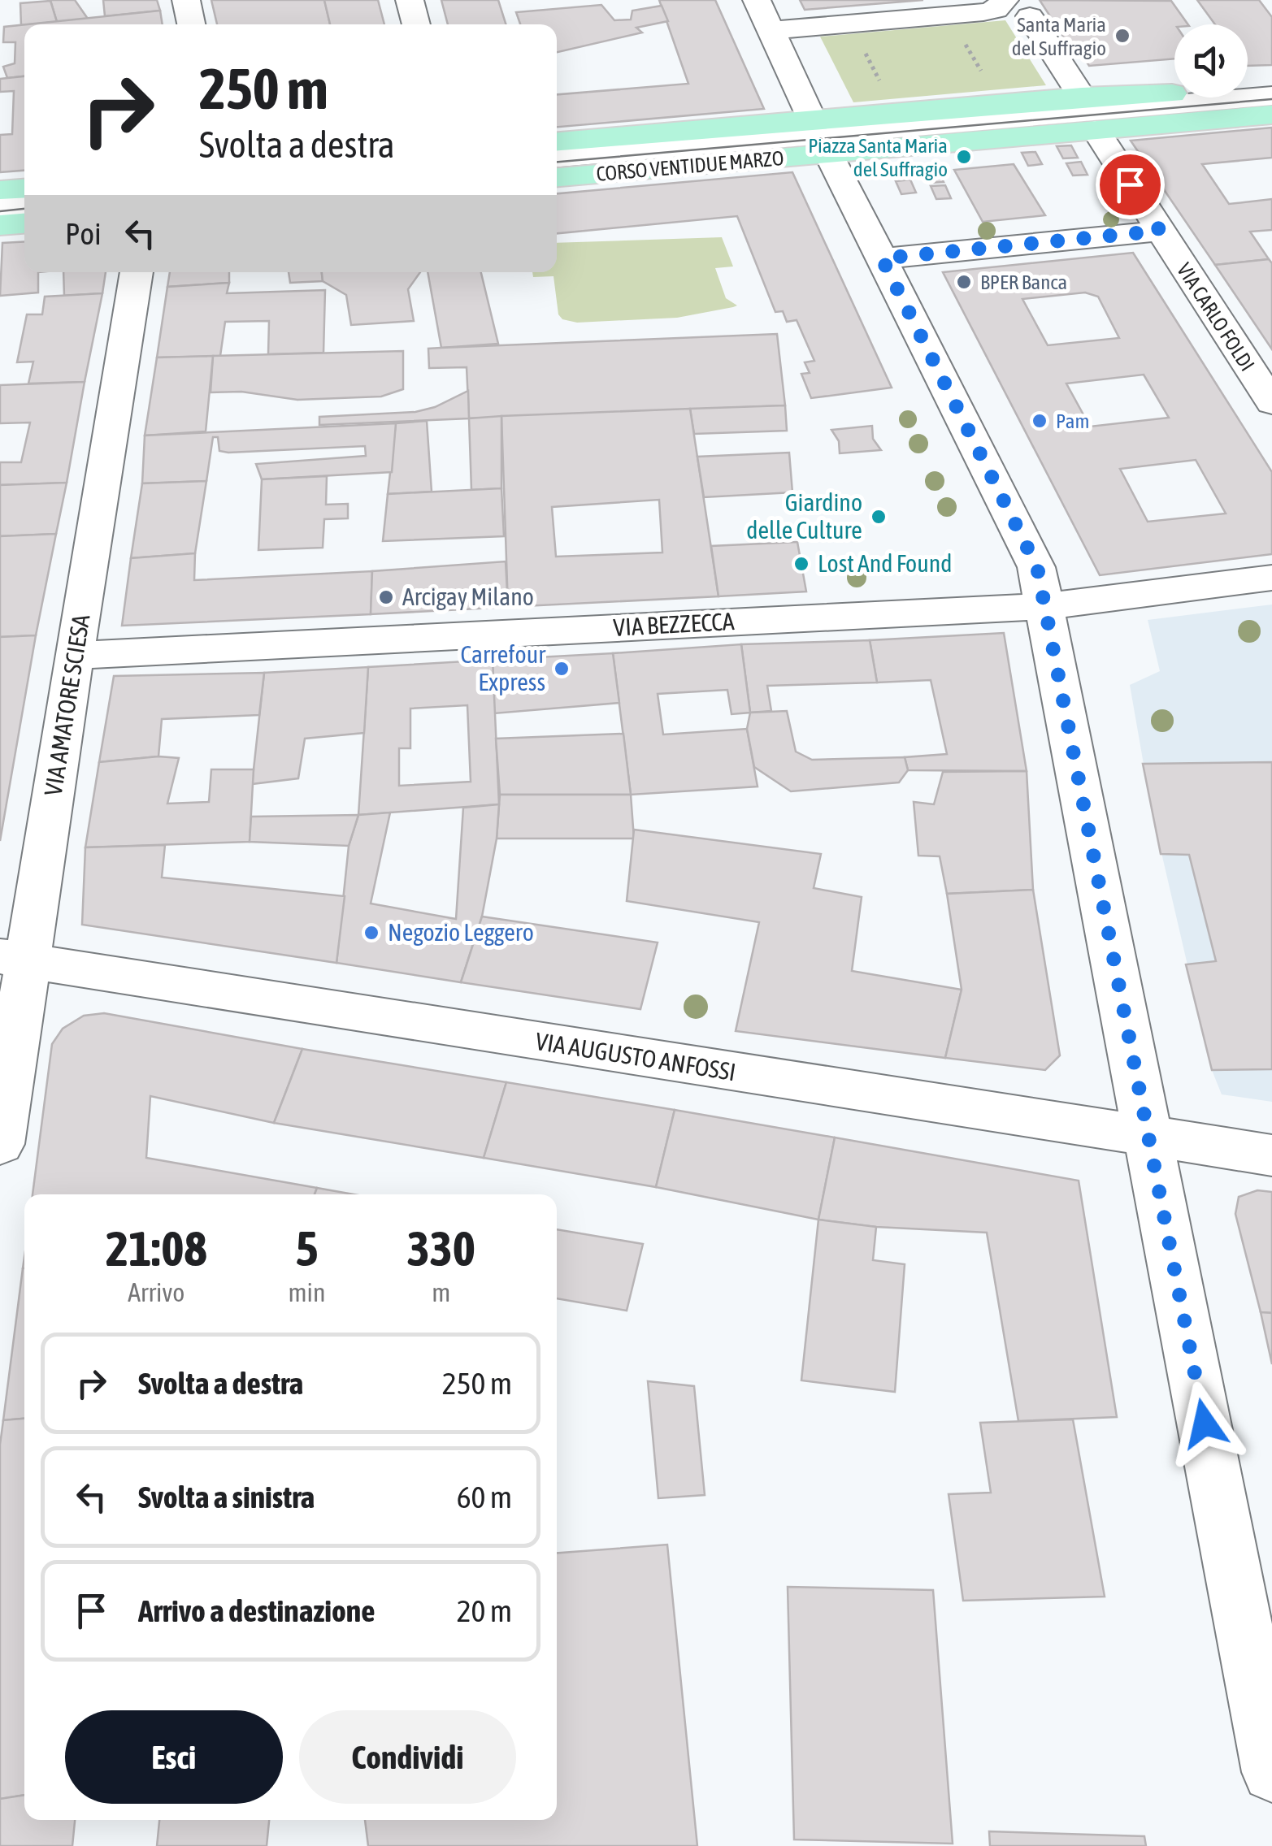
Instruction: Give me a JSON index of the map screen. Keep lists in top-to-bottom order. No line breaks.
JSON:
{"streets":{"main road":["CORSO VENTIDUE MARZO"],"street":["VIA CARLO FOLDI","VIA BEZZECCA","VIA AMATORE SCIESA","VIA AUGUSTO ANFOSSI"]},"crossings":[["VIA BEZZECCA","VIA AMATORE SCIESA"],["VIA AMATORE SCIESA","VIA AUGUSTO ANFOSSI"]],"places":["Santa Maria del Suffragio","Piazza Santa Maria del Suffragio","BPER Banca","Pam","Giardino delle Culture","Lost And Found","Arcigay Milano","Carrefour Express","Negozio Leggero"],"page":{"turn":["250 m","Svolta a destra"],"then":"Poi","eta":["21:08","Arrivo","5","min","330","m"],"list":[{"name":"Svolta a destra","value":"250 m"},{"name":"Svolta a sinistra","value":"60 m"},{"name":"Arrivo a destinazione","value":"20 m"}],"buttons":["Esci","Condividi"]}}
